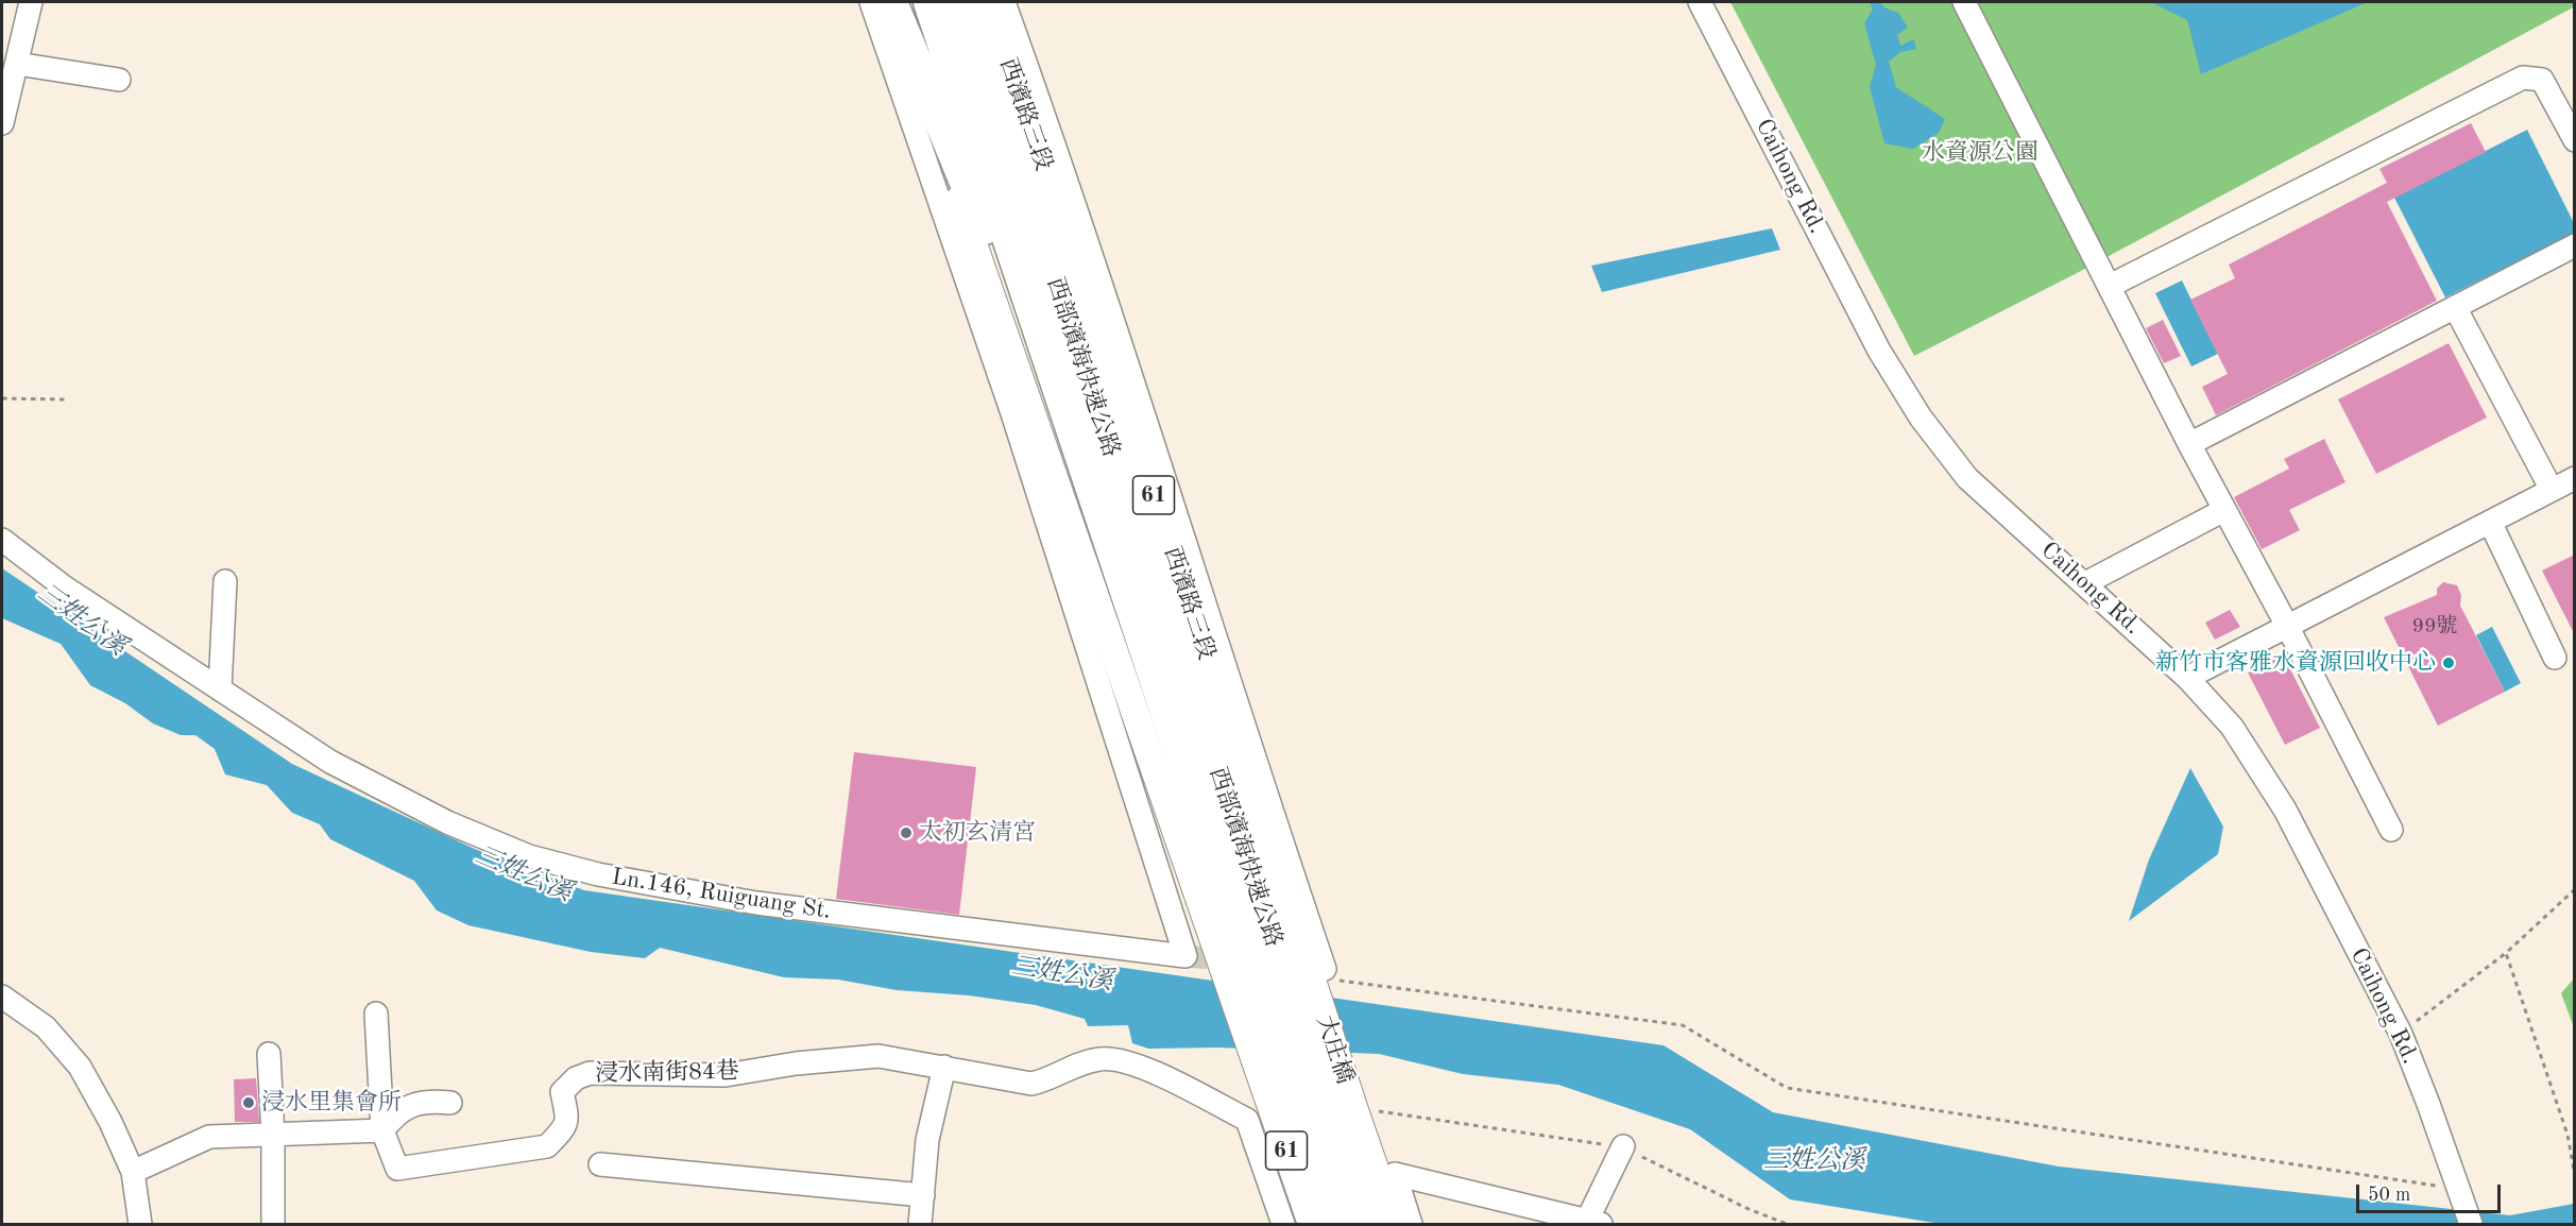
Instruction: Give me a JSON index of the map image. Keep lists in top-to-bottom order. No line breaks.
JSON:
{"streets":{"highway":["西部濱海快速公路","61","大庄橋"],"main road":["西濱路三段"],"street":["Caihong Rd.","Ln.146, Ruiguang St.","浸水南街84巷"]},"crossings":[["西濱路三段","西部濱海快速公路"],["西濱路三段","大庄橋"],["西部濱海快速公路","大庄橋"],["61","大庄橋"]],"water":["三姓公溪"],"parks":["水資源公園"],"places":["新竹市客雅水資源回收中心","太初玄清宮","浸水里集會所"],"house_numbers":["99號"],"scale_bar":"50 m"}
